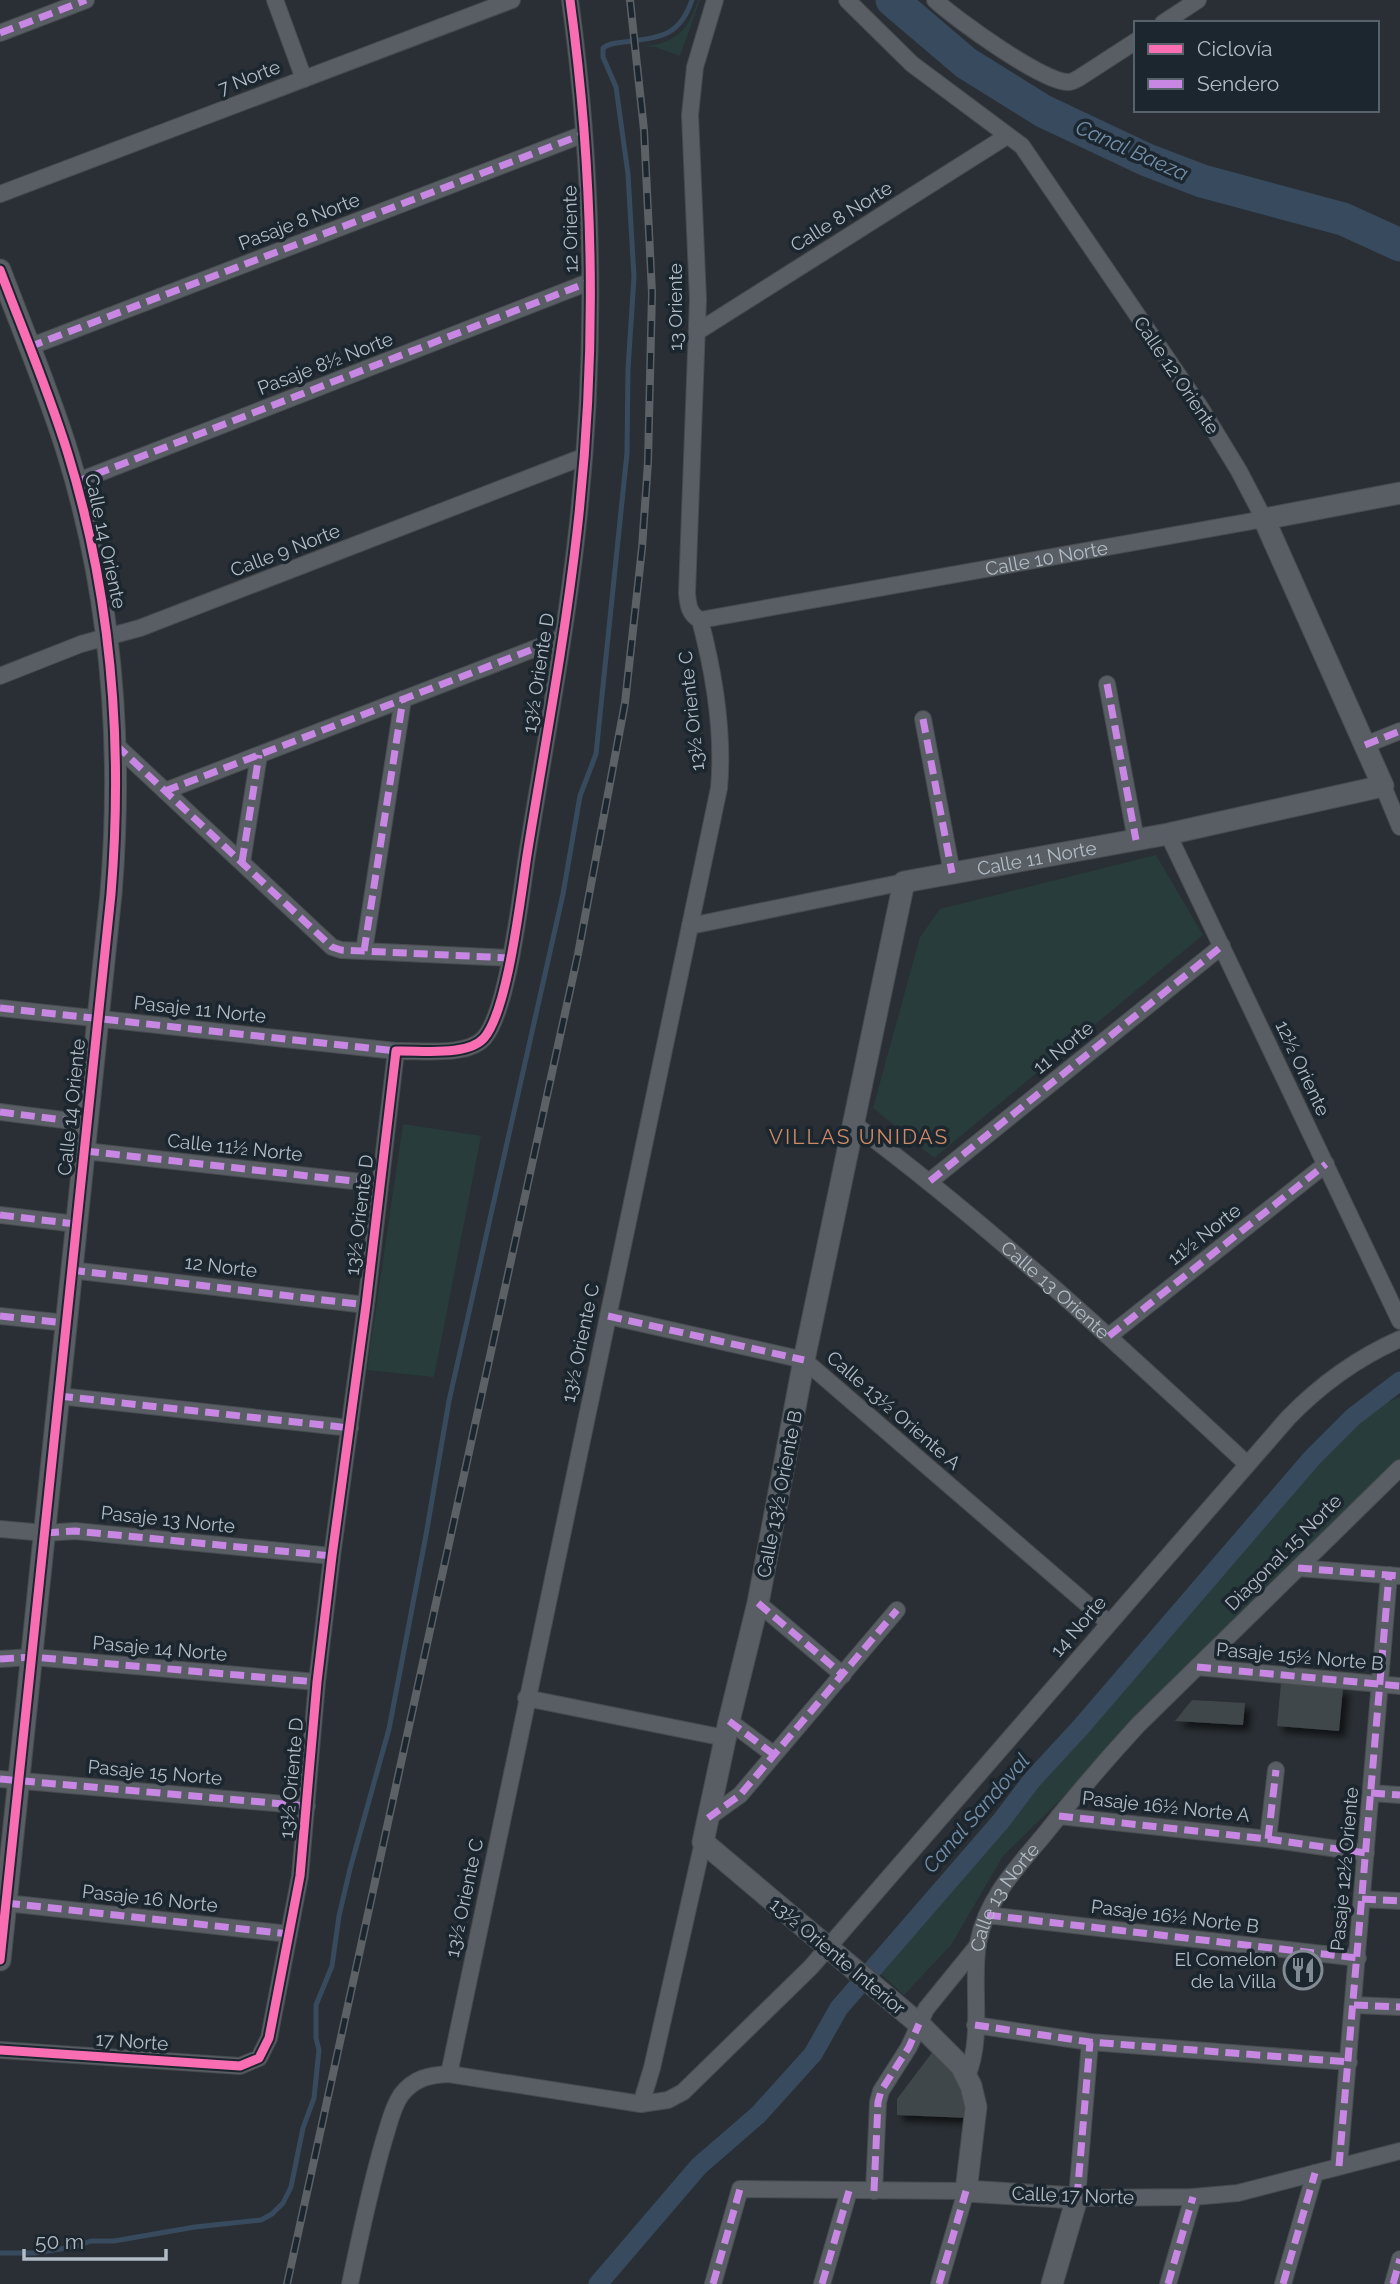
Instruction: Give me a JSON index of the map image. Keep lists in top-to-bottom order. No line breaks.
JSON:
{"streets":{"street":["7 Norte","Calle 8 Norte","Pasaje 8 Norte","12 Oriente","13 Oriente","Pasaje 8½ Norte","Calle 12 Oriente","Calle 14 Oriente","Calle 9 Norte","Calle 10 Norte","13½ Oriente D","13½ Oriente C","Calle 11 Norte","Pasaje 11 Norte","11 Norte","12½ Oriente","Calle 11½ Norte","11½ Norte","12 Norte","Calle 13 Oriente","Calle 13½ Oriente A","Calle 13½ Oriente B","Pasaje 13 Norte","Diagonal 15 Norte","14 Norte","Pasaje 14 Norte","Pasaje 15½ Norte B","Pasaje 15 Norte","Pasaje 16½ Norte A","Pasaje 12½ Oriente","Pasaje 16 Norte","Calle 13 Norte","Pasaje 16½ Norte B","13½ Oriente Interior","17 Norte","Calle 17 Norte"]},"crossings":[["Calle 8 Norte","13 Oriente"],["Calle 8 Norte","Calle 12 Oriente"],["Pasaje 8 Norte","12 Oriente"],["Pasaje 8 Norte","Calle 14 Oriente"],["12 Oriente","Pasaje 8½ Norte"],["12 Oriente","Calle 9 Norte"],["12 Oriente","13½ Oriente D"],["13 Oriente","Calle 10 Norte"],["13 Oriente","13½ Oriente C"],["Pasaje 8½ Norte","Calle 14 Oriente"],["Calle 12 Oriente","Calle 10 Norte"],["Calle 12 Oriente","Calle 11 Norte"],["Calle 14 Oriente","Calle 9 Norte"],["Calle 14 Oriente","Pasaje 11 Norte"],["Calle 14 Oriente","Calle 11½ Norte"],["Calle 14 Oriente","12 Norte"],["Calle 14 Oriente","Pasaje 13 Norte"],["Calle 14 Oriente","Pasaje 14 Norte"],["Calle 14 Oriente","Pasaje 15 Norte"],["Calle 14 Oriente","Pasaje 16 Norte"],["Calle 9 Norte","13½ Oriente D"],["Calle 10 Norte","13½ Oriente C"],["13½ Oriente D","Pasaje 11 Norte"],["13½ Oriente D","Calle 11½ Norte"],["13½ Oriente D","12 Norte"],["13½ Oriente D","Pasaje 13 Norte"],["13½ Oriente D","Pasaje 14 Norte"],["13½ Oriente D","Pasaje 15 Norte"],["13½ Oriente D","Pasaje 16 Norte"],["13½ Oriente D","17 Norte"],["13½ Oriente C","Calle 11 Norte"],["13½ Oriente C","Calle 13½ Oriente A"],["Calle 11 Norte","12½ Oriente"],["Calle 11 Norte","Calle 13½ Oriente B"],["11 Norte","12½ Oriente"],["11 Norte","Calle 13 Oriente"],["12½ Oriente","11½ Norte"],["11½ Norte","Calle 13 Oriente"],["Calle 13 Oriente","Calle 13½ Oriente B"],["Calle 13 Oriente","14 Norte"],["Calle 13½ Oriente A","Calle 13½ Oriente B"],["Calle 13½ Oriente A","14 Norte"],["Calle 13½ Oriente B","14 Norte"],["Calle 13½ Oriente B","13½ Oriente Interior"],["Diagonal 15 Norte","Pasaje 15½ Norte B"],["Diagonal 15 Norte","Calle 13 Norte"],["14 Norte","13½ Oriente Interior"],["Pasaje 15½ Norte B","Pasaje 12½ Oriente"],["Pasaje 15½ Norte B","Calle 13 Norte"],["Pasaje 16½ Norte A","Pasaje 12½ Oriente"],["Pasaje 16½ Norte A","Calle 13 Norte"],["Pasaje 12½ Oriente","Pasaje 16½ Norte B"],["Pasaje 12½ Oriente","Calle 17 Norte"],["Calle 13 Norte","Pasaje 16½ Norte B"],["Calle 13 Norte","13½ Oriente Interior"],["Calle 13 Norte","Calle 17 Norte"]],"districts":["VILLAS UNIDAS"],"water":["Canal Baeza","Canal Sandoval"],"places":{"restaurant":["El Comelon de la Villa"]},"legend":["Ciclovía","Sendero"],"scale_bar":"50 m"}
